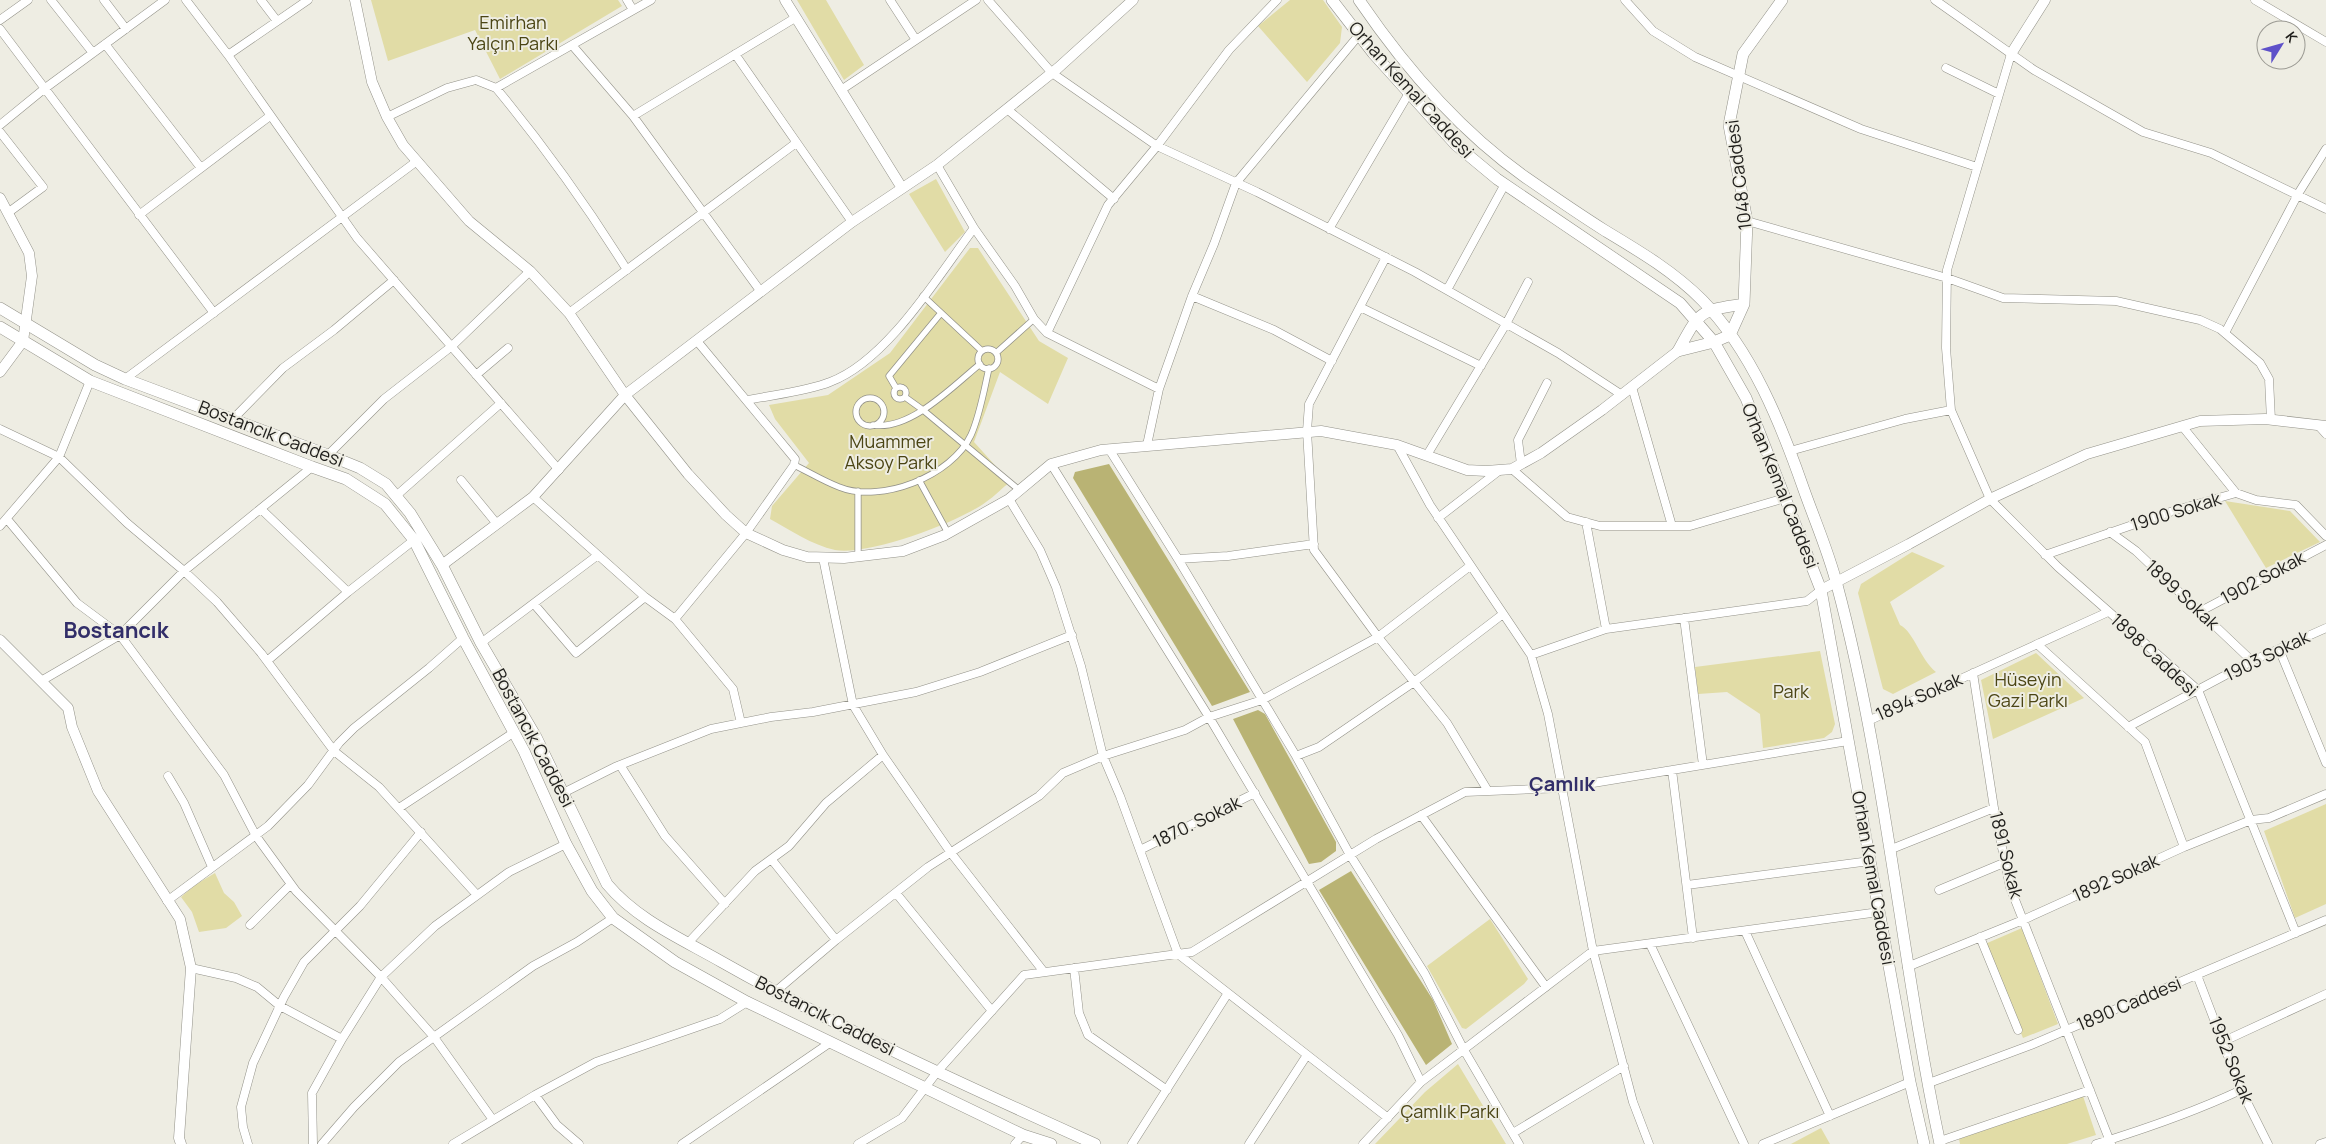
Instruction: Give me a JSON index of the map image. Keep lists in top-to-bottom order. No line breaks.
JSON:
{"streets":{"main road":["Orhan Kemal Caddesi","1048 Caddesi","Bostancık Caddesi"],"street":["1900 Sokak","1902 Sokak","1899 Sokak","1898 Caddesi","1903 Sokak","1894 Sokak","1870. Sokak","1891 Sokak","1892 Sokak","1890 Caddesi","1952 Sokak"]},"crossings":[["Orhan Kemal Caddesi","1048 Caddesi"],["Orhan Kemal Caddesi","1894 Sokak"],["Orhan Kemal Caddesi","1892 Sokak"],["Orhan Kemal Caddesi","1890 Caddesi"],["1900 Sokak","1899 Sokak"],["1900 Sokak","1898 Caddesi"],["1902 Sokak","1899 Sokak"],["1899 Sokak","1903 Sokak"],["1898 Caddesi","1903 Sokak"],["1898 Caddesi","1894 Sokak"],["1898 Caddesi","1892 Sokak"],["1898 Caddesi","1890 Caddesi"],["1894 Sokak","1891 Sokak"],["1891 Sokak","1892 Sokak"],["1891 Sokak","1890 Caddesi"],["1890 Caddesi","1952 Sokak"]],"districts":["Bostancık","Çamlık"],"parks":["Emirhan Yalçın Parkı","Muammer Aksoy Parkı","Hüseyin Gazi Parkı","Park","Çamlık Parkı"],"north":"top right"}
